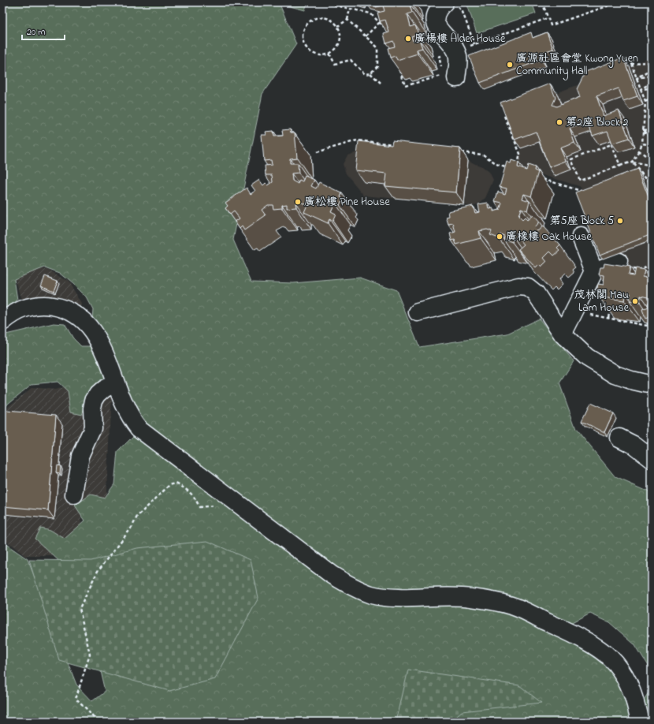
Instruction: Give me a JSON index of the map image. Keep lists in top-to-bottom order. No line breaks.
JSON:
{"places":["廣楊樓 Alder House","廣源社區會堂 Kwong Yuen Community Hall","第2座 Block 2","廣松樓 Pine House","第5座 Block 5","廣橡樓 Oak House","茂林閣 Mau Lam House"],"scale_bar":"20 m"}
